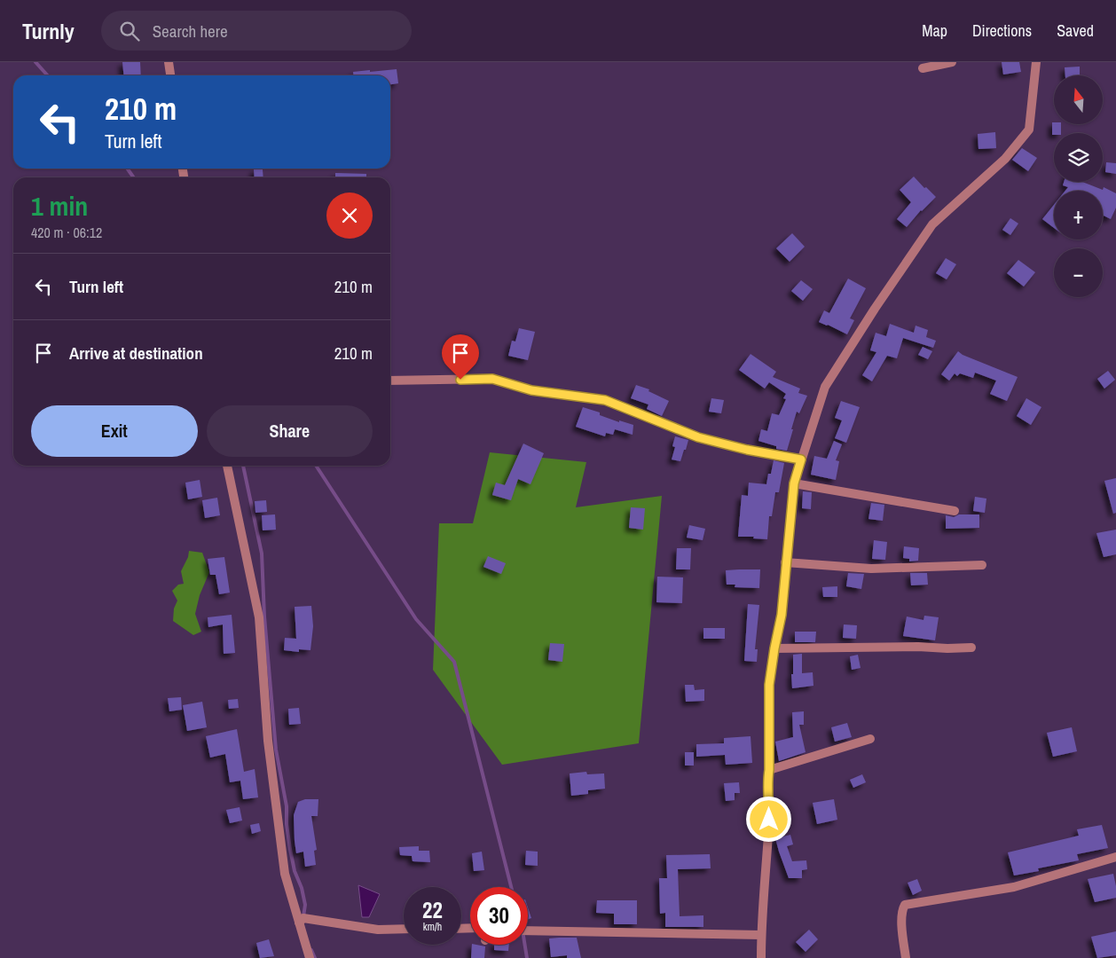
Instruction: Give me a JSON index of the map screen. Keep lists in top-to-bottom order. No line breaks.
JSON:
{"north":"top","page":{"header":"Turnly","search":"Search here","nav":["Map","Directions","Saved"],"map_buttons":["+","−"],"turn":["210 m","Turn left"],"heading":["1 min","420 m · 06:12"],"list":[{"name":"Turn left","value":"210 m"},{"name":"Arrive at destination","value":"210 m"}],"buttons":["Exit","Share"],"speed":"22 km/h","limit":"30"}}
